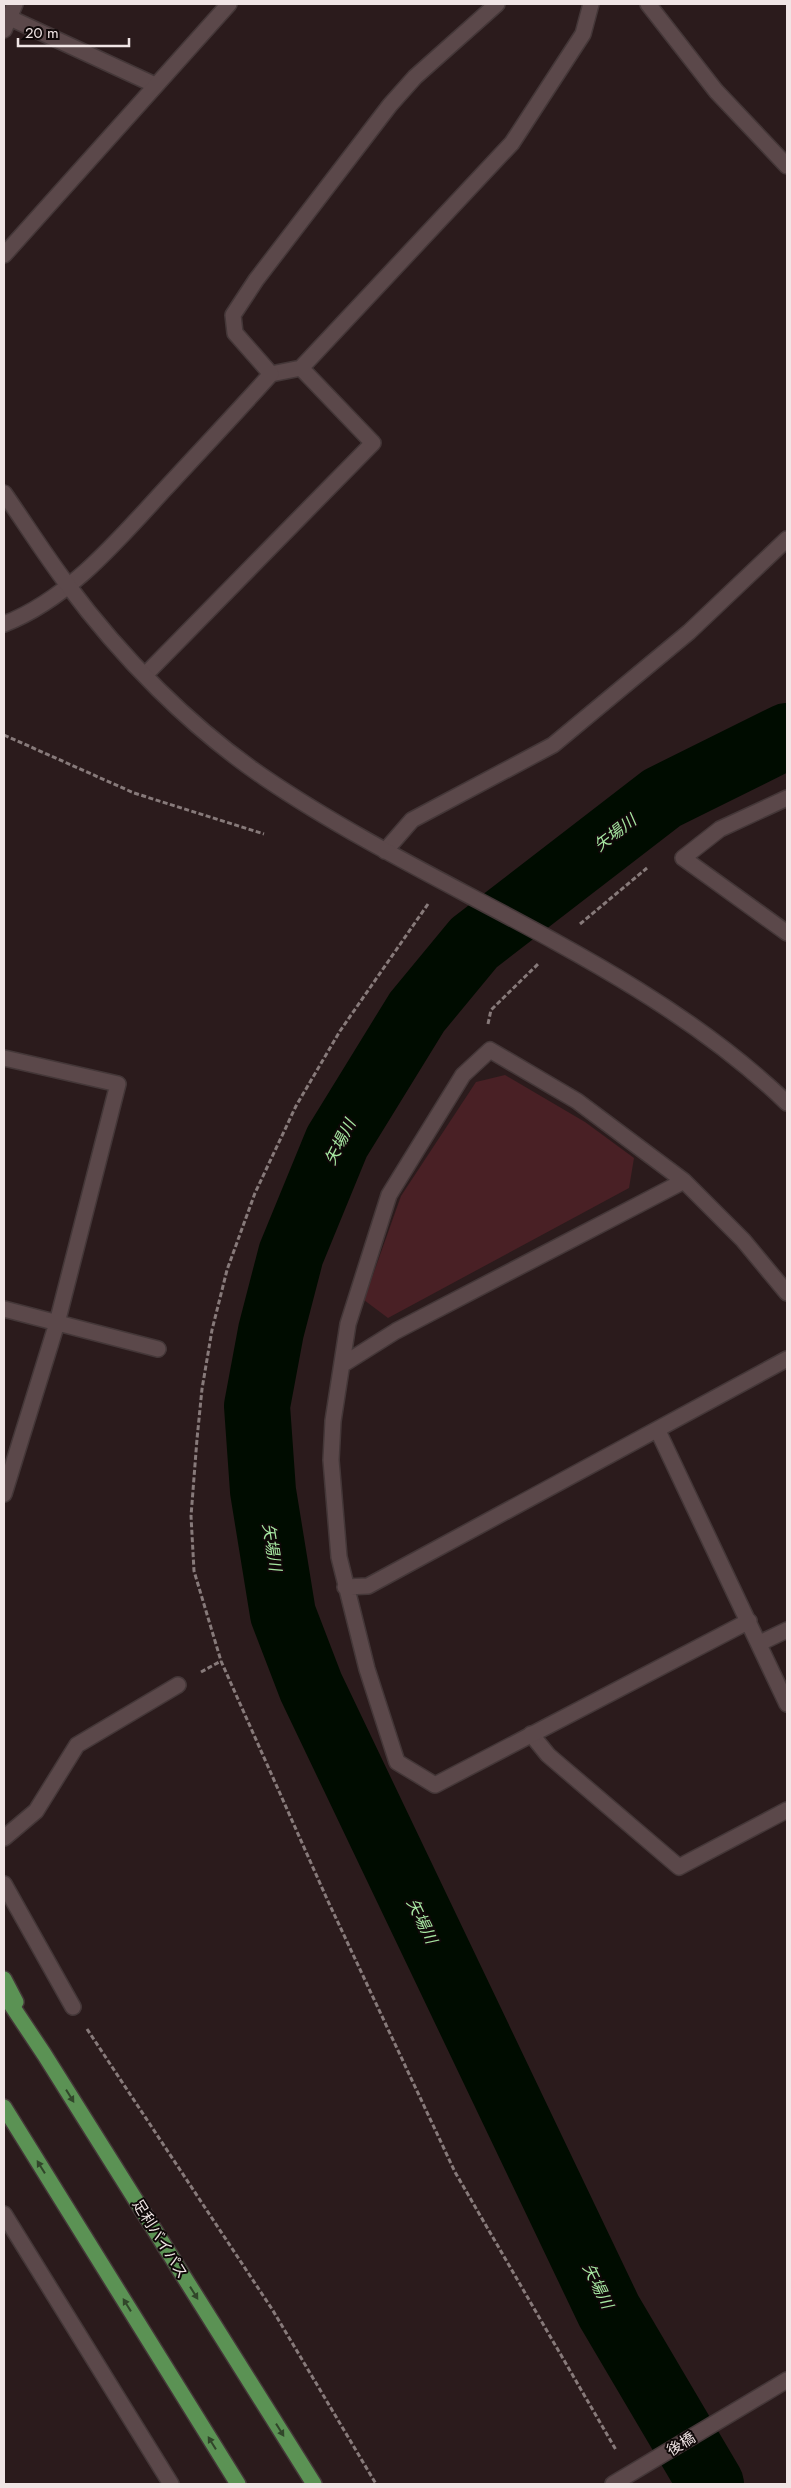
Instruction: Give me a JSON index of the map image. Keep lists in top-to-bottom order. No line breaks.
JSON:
{"streets":{"highway":["足利バイパス"],"street":["後橋"]},"water":["矢場川"],"scale_bar":"20 m"}
